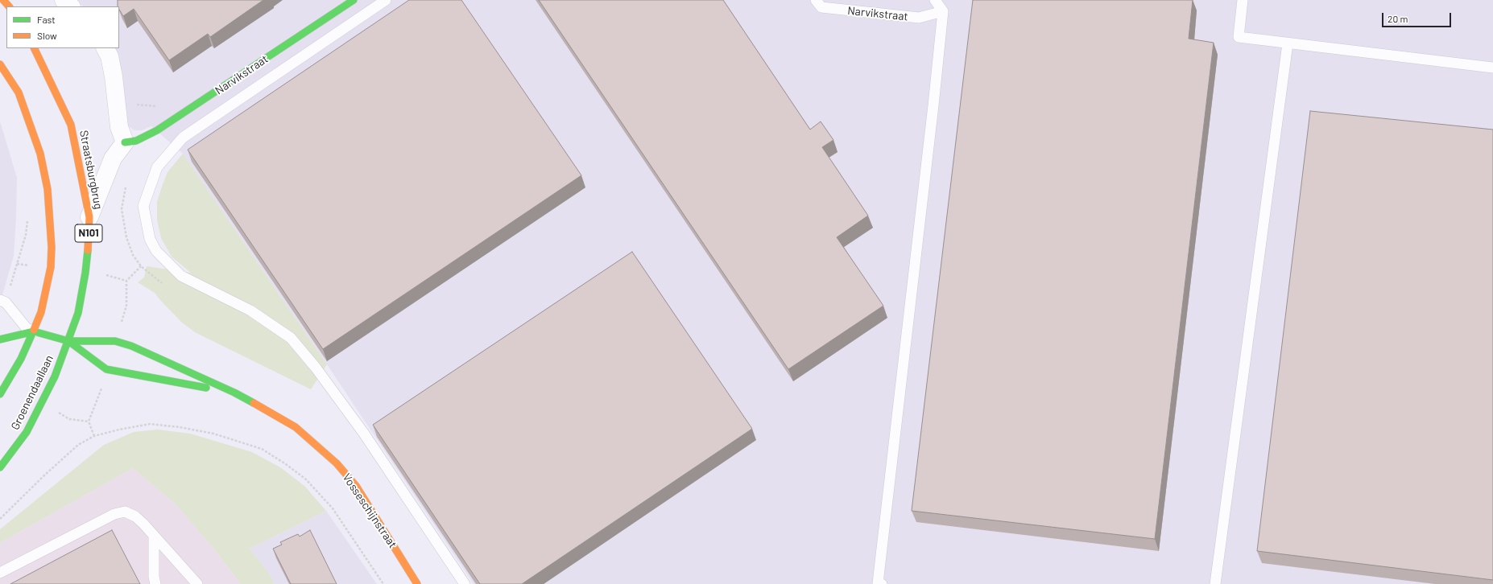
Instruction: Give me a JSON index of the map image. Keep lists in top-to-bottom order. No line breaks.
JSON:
{"streets":{"street":["Narvikstraat","Straatsburgbrug","N101","Groenendaallaan","Vosseschijnstraat"]},"crossings":[["Straatsburgbrug","Groenendaallaan"],["Straatsburgbrug","Vosseschijnstraat"],["Groenendaallaan","Vosseschijnstraat"]],"legend":["Fast","Slow"],"scale_bar":"20 m"}
